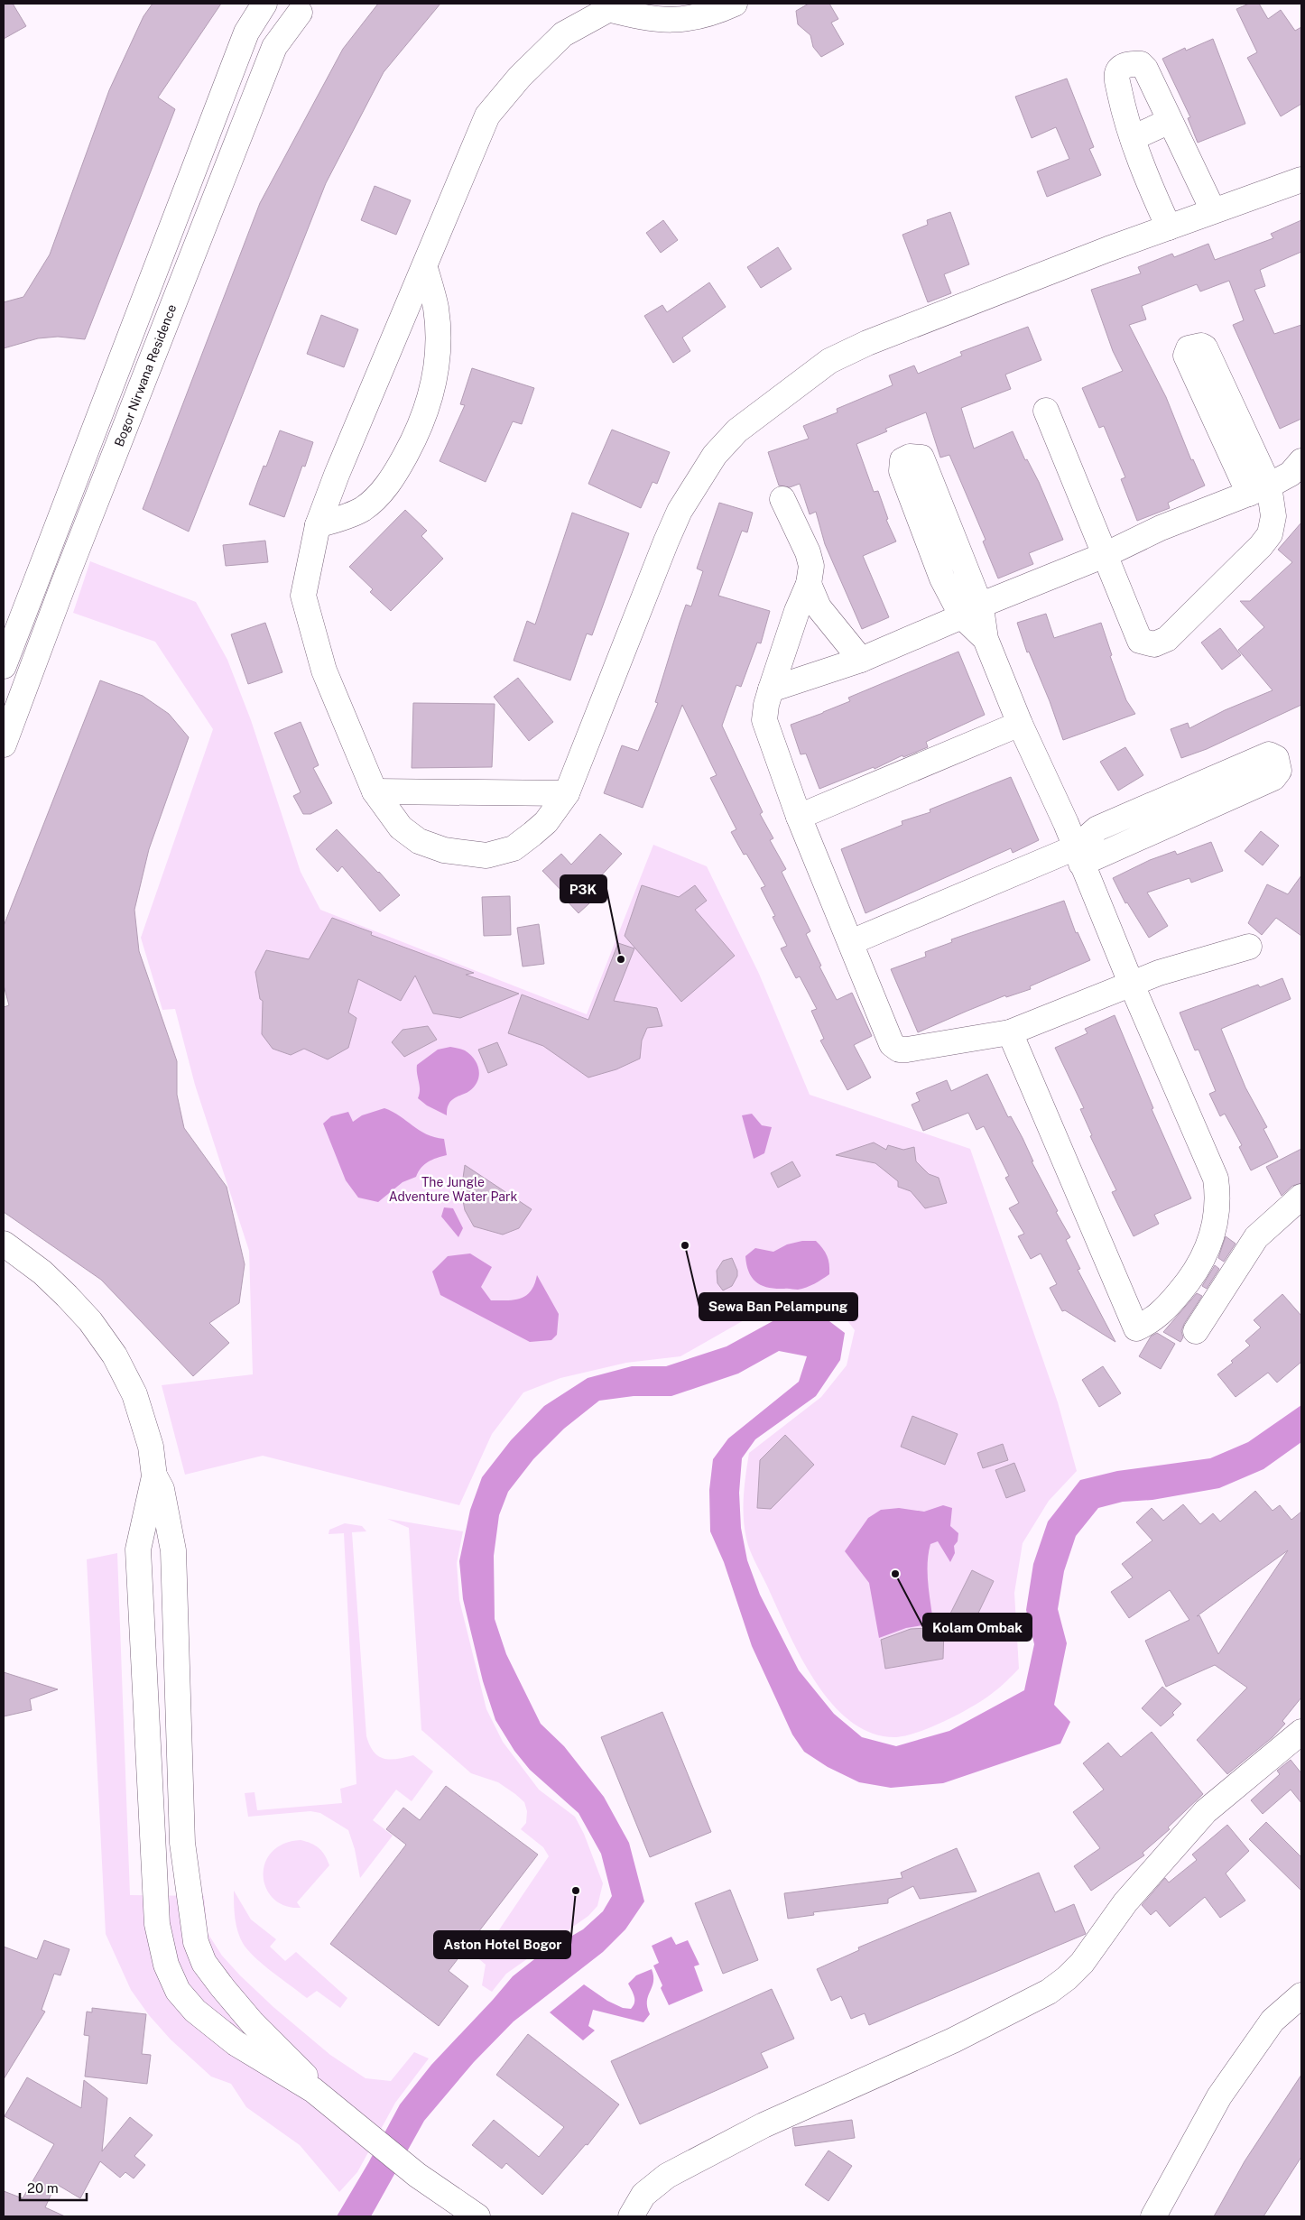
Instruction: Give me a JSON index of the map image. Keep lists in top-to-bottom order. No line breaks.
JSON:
{"streets":{"street":["Bogor Nirwana Residence"]},"parks":["The Jungle Adventure Water Park"],"places":["P3K","Sewa Ban Pelampung","Kolam Ombak","Aston Hotel Bogor"],"scale_bar":"20 m"}
